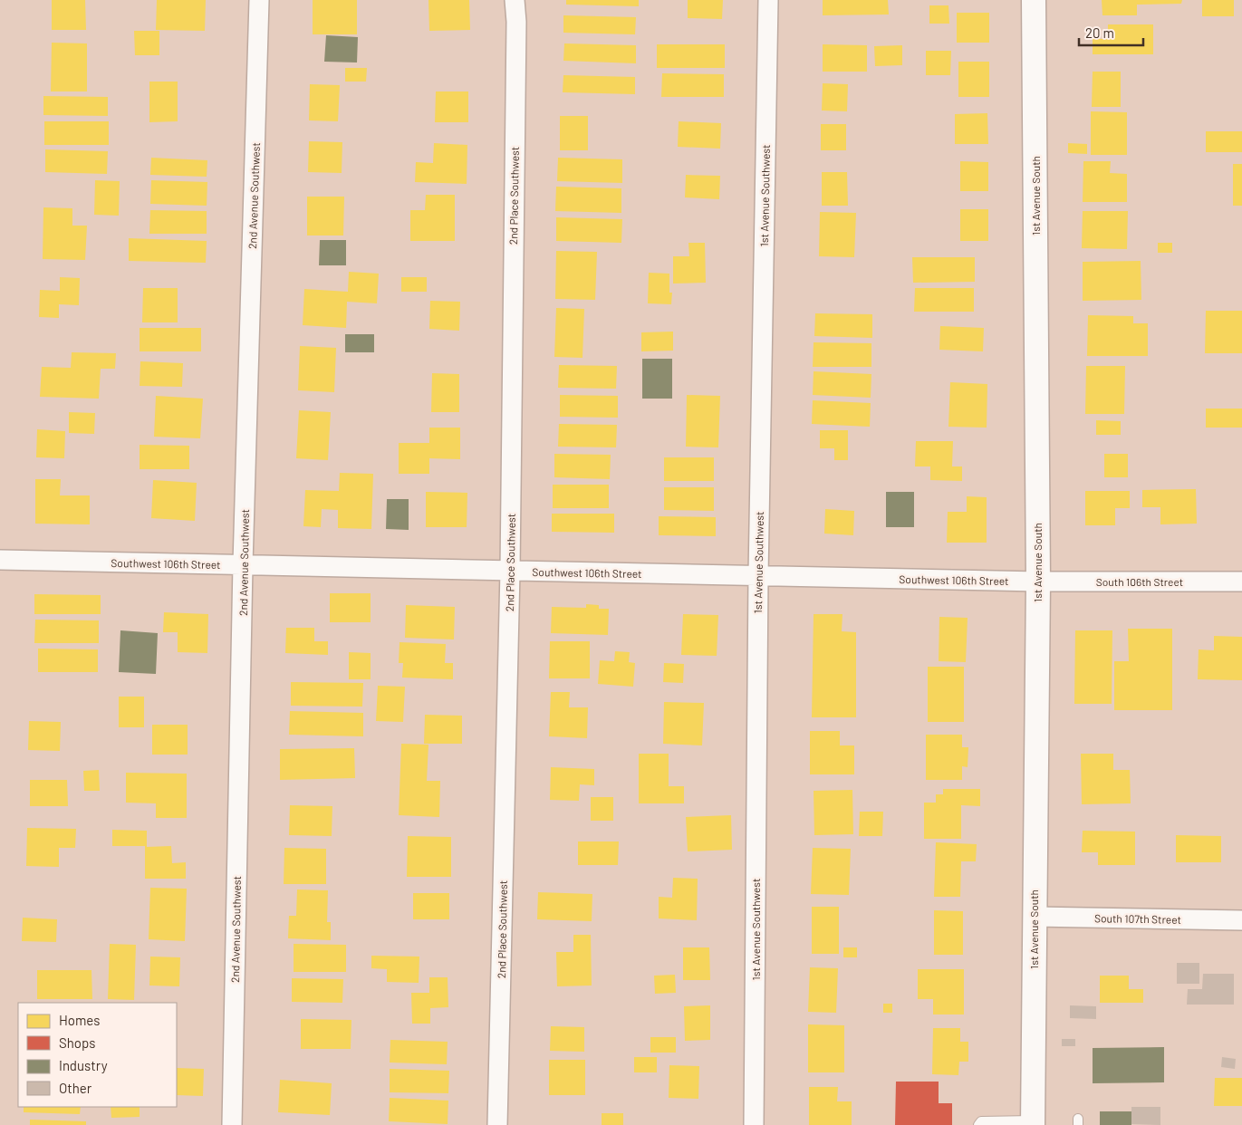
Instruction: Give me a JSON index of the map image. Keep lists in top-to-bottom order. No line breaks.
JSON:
{"streets":{"street":["2nd Avenue Southwest","2nd Place Southwest","1st Avenue Southwest","1st Avenue South","Southwest 106th Street","South 106th Street","South 107th Street"]},"crossings":[["2nd Avenue Southwest","Southwest 106th Street"],["2nd Place Southwest","Southwest 106th Street"],["1st Avenue Southwest","Southwest 106th Street"],["1st Avenue South","Southwest 106th Street"],["1st Avenue South","South 106th Street"],["1st Avenue South","South 107th Street"],["Southwest 106th Street","South 106th Street"]],"legend":["Homes","Shops","Industry","Other"],"scale_bar":"20 m"}
